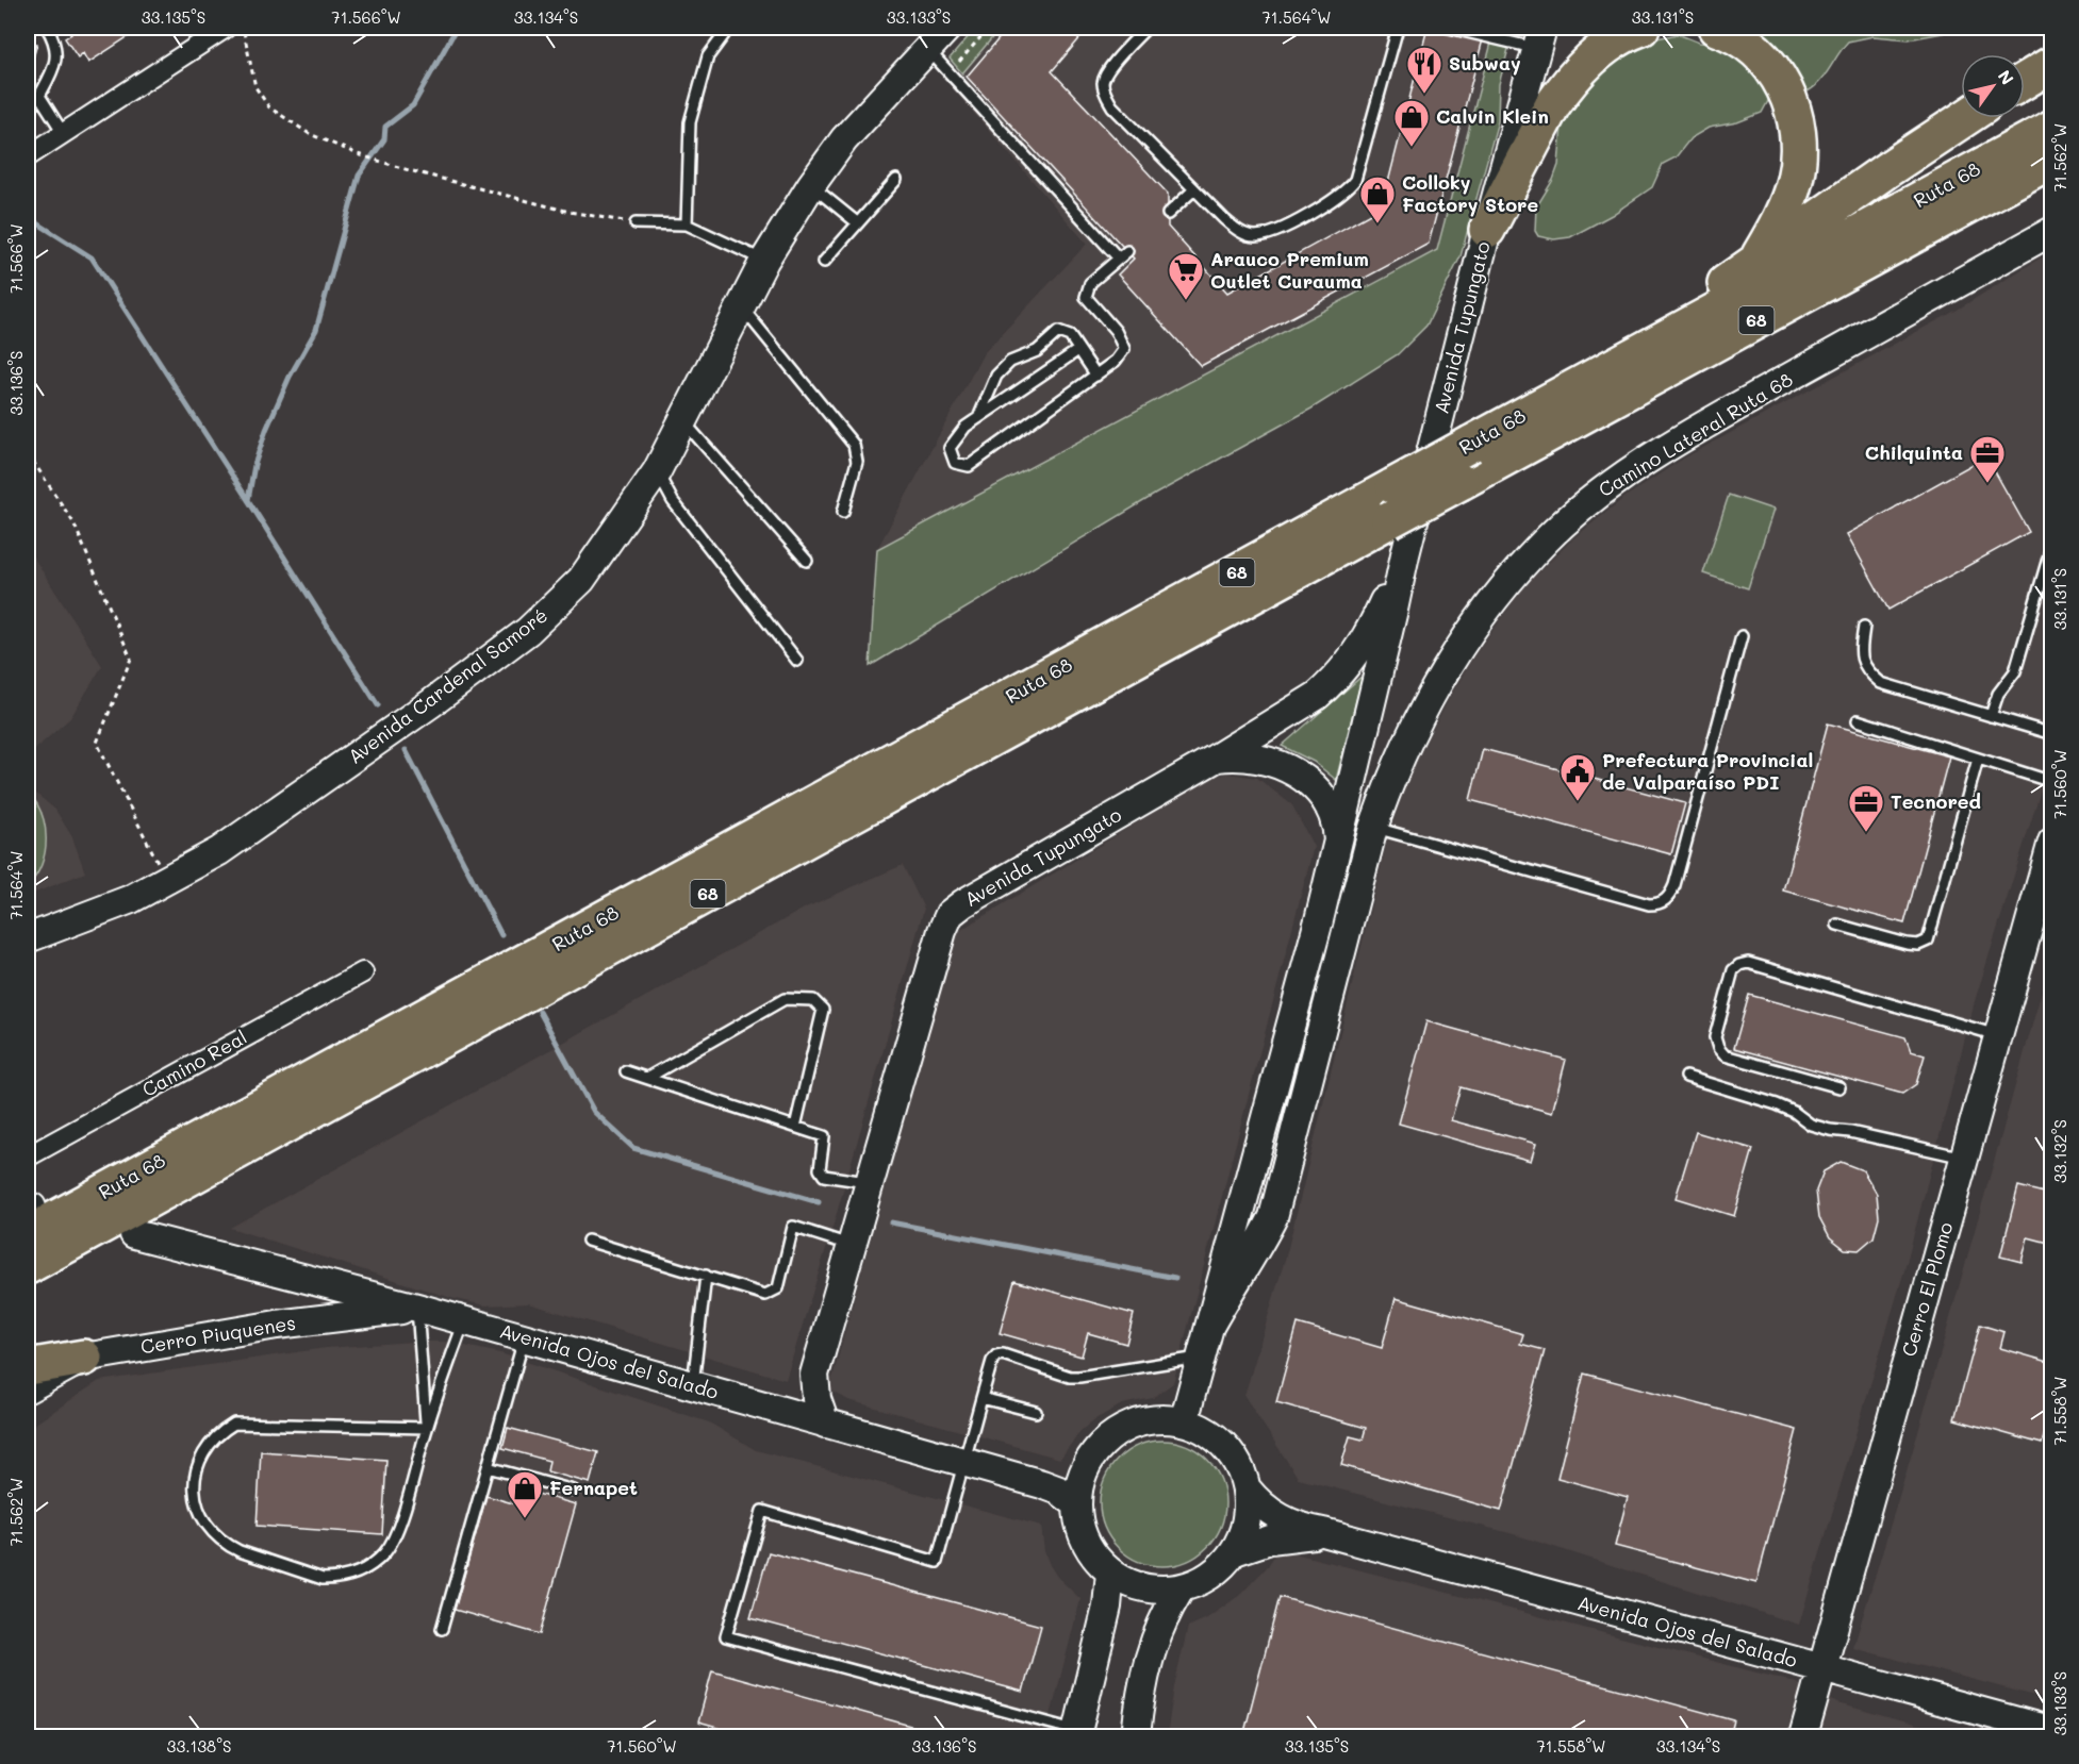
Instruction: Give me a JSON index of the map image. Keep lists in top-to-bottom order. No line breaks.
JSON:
{"streets":{"highway":["Ruta 68","68"],"main road":["Avenida Tupungato","Camino Lateral Ruta 68","Avenida Cardenal Samoré","Cerro El Plomo","Cerro Piuquenes","Avenida Ojos del Salado"],"street":["Camino Real"]},"crossings":[["Avenida Tupungato","Camino Lateral Ruta 68"],["Avenida Tupungato","Avenida Ojos del Salado"],["Cerro El Plomo","Avenida Ojos del Salado"],["Cerro Piuquenes","Avenida Ojos del Salado"]],"places":{"restaurant":["Subway"],"shop":["Calvin Klein","Colloky Factory Store","Fernapet"],"supermarket":["Arauco Premium Outlet Curauma"],"office":["Chilquinta","Tecnored"],"public building":["Prefectura Provincial de Valparaíso PDI"]},"north":"top right","coordinates":["33.135°S","71.566°W","33.134°S","33.133°S","71.564°W","33.131°S","71.562°W","33.136°S","71.560°W","33.132°S","71.558°W","33.138°S"]}
